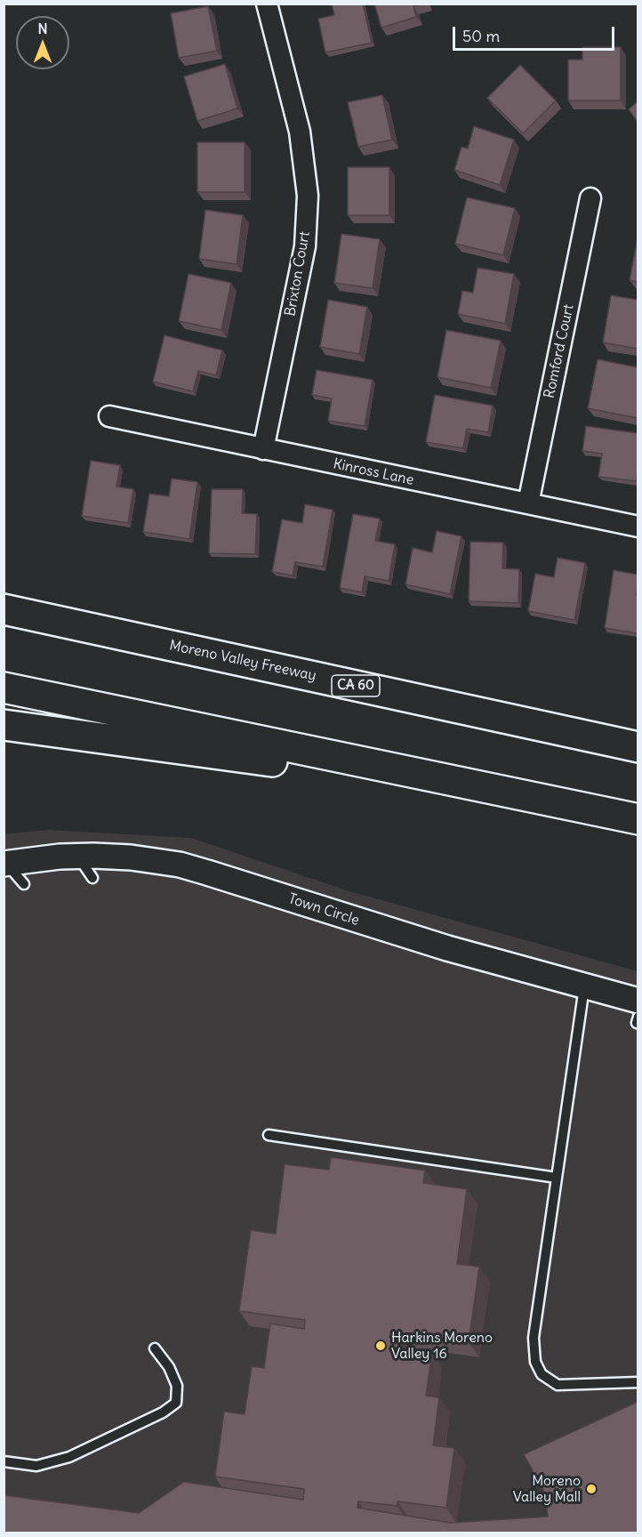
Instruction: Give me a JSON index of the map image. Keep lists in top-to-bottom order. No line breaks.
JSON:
{"streets":{"highway":["Moreno Valley Freeway","CA 60"],"street":["Brixton Court","Romford Court","Kinross Lane","Town Circle"]},"crossings":[["Brixton Court","Kinross Lane"],["Romford Court","Kinross Lane"]],"places":["Harkins Moreno Valley 16","Moreno Valley Mall"],"scale_bar":"50 m","north":"top"}
